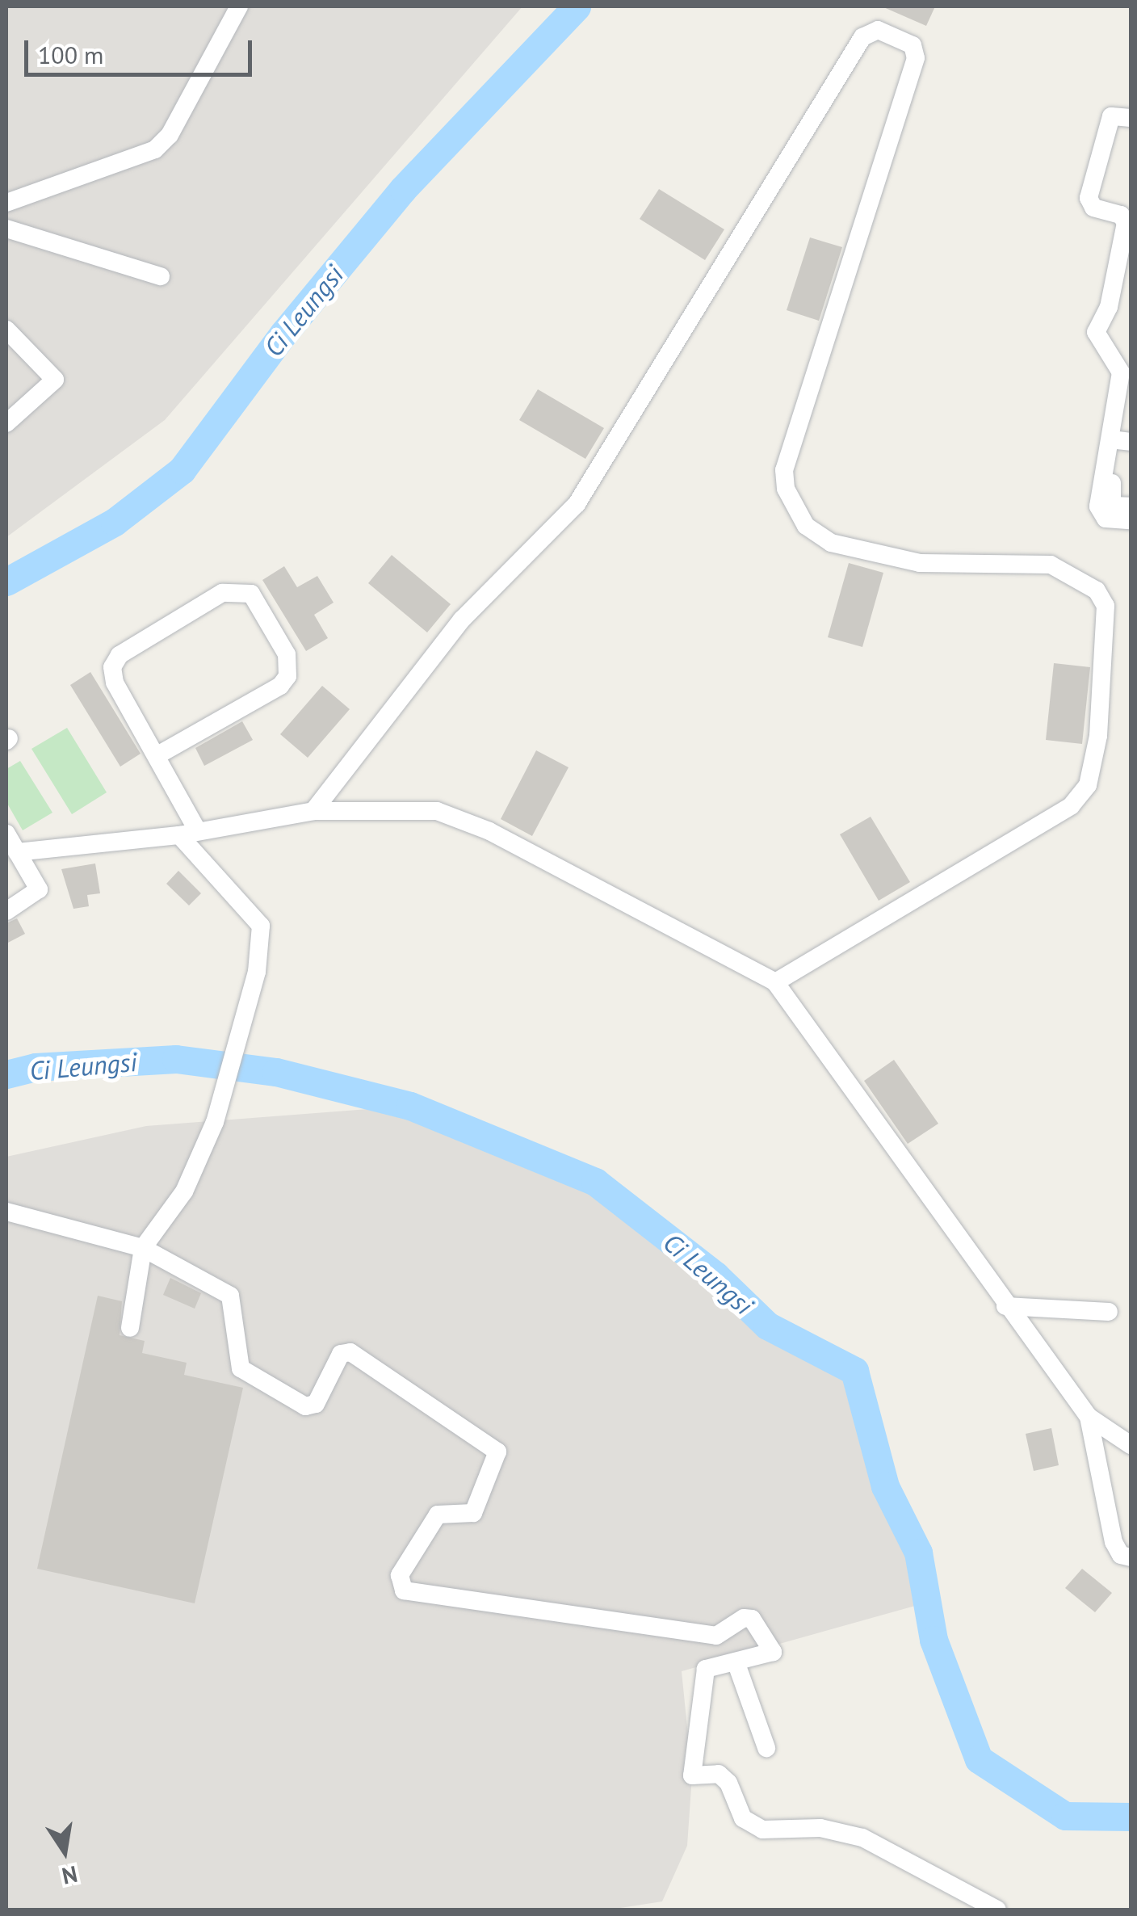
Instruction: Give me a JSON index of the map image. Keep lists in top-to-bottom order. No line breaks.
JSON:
{"water":["Ci Leungsi"],"scale_bar":"100 m","north":"bottom"}
